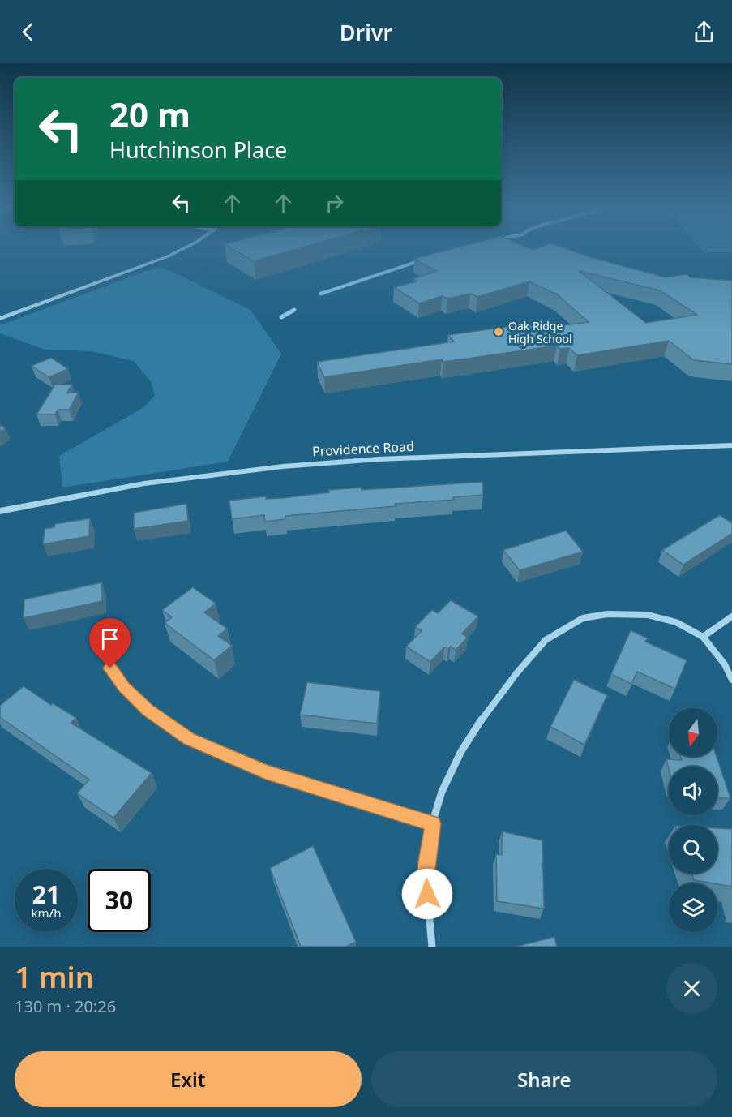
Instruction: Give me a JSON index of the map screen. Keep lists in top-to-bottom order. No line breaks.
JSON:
{"streets":{"street":["Providence Road"]},"places":["Oak Ridge High School"],"north":"bottom","page":{"header":"Drivr","turn":["20 m","Hutchinson Place"],"speed":"21 km/h","limit":"30","heading":["1 min","130 m · 20:26"],"buttons":["Exit","Share"]}}
